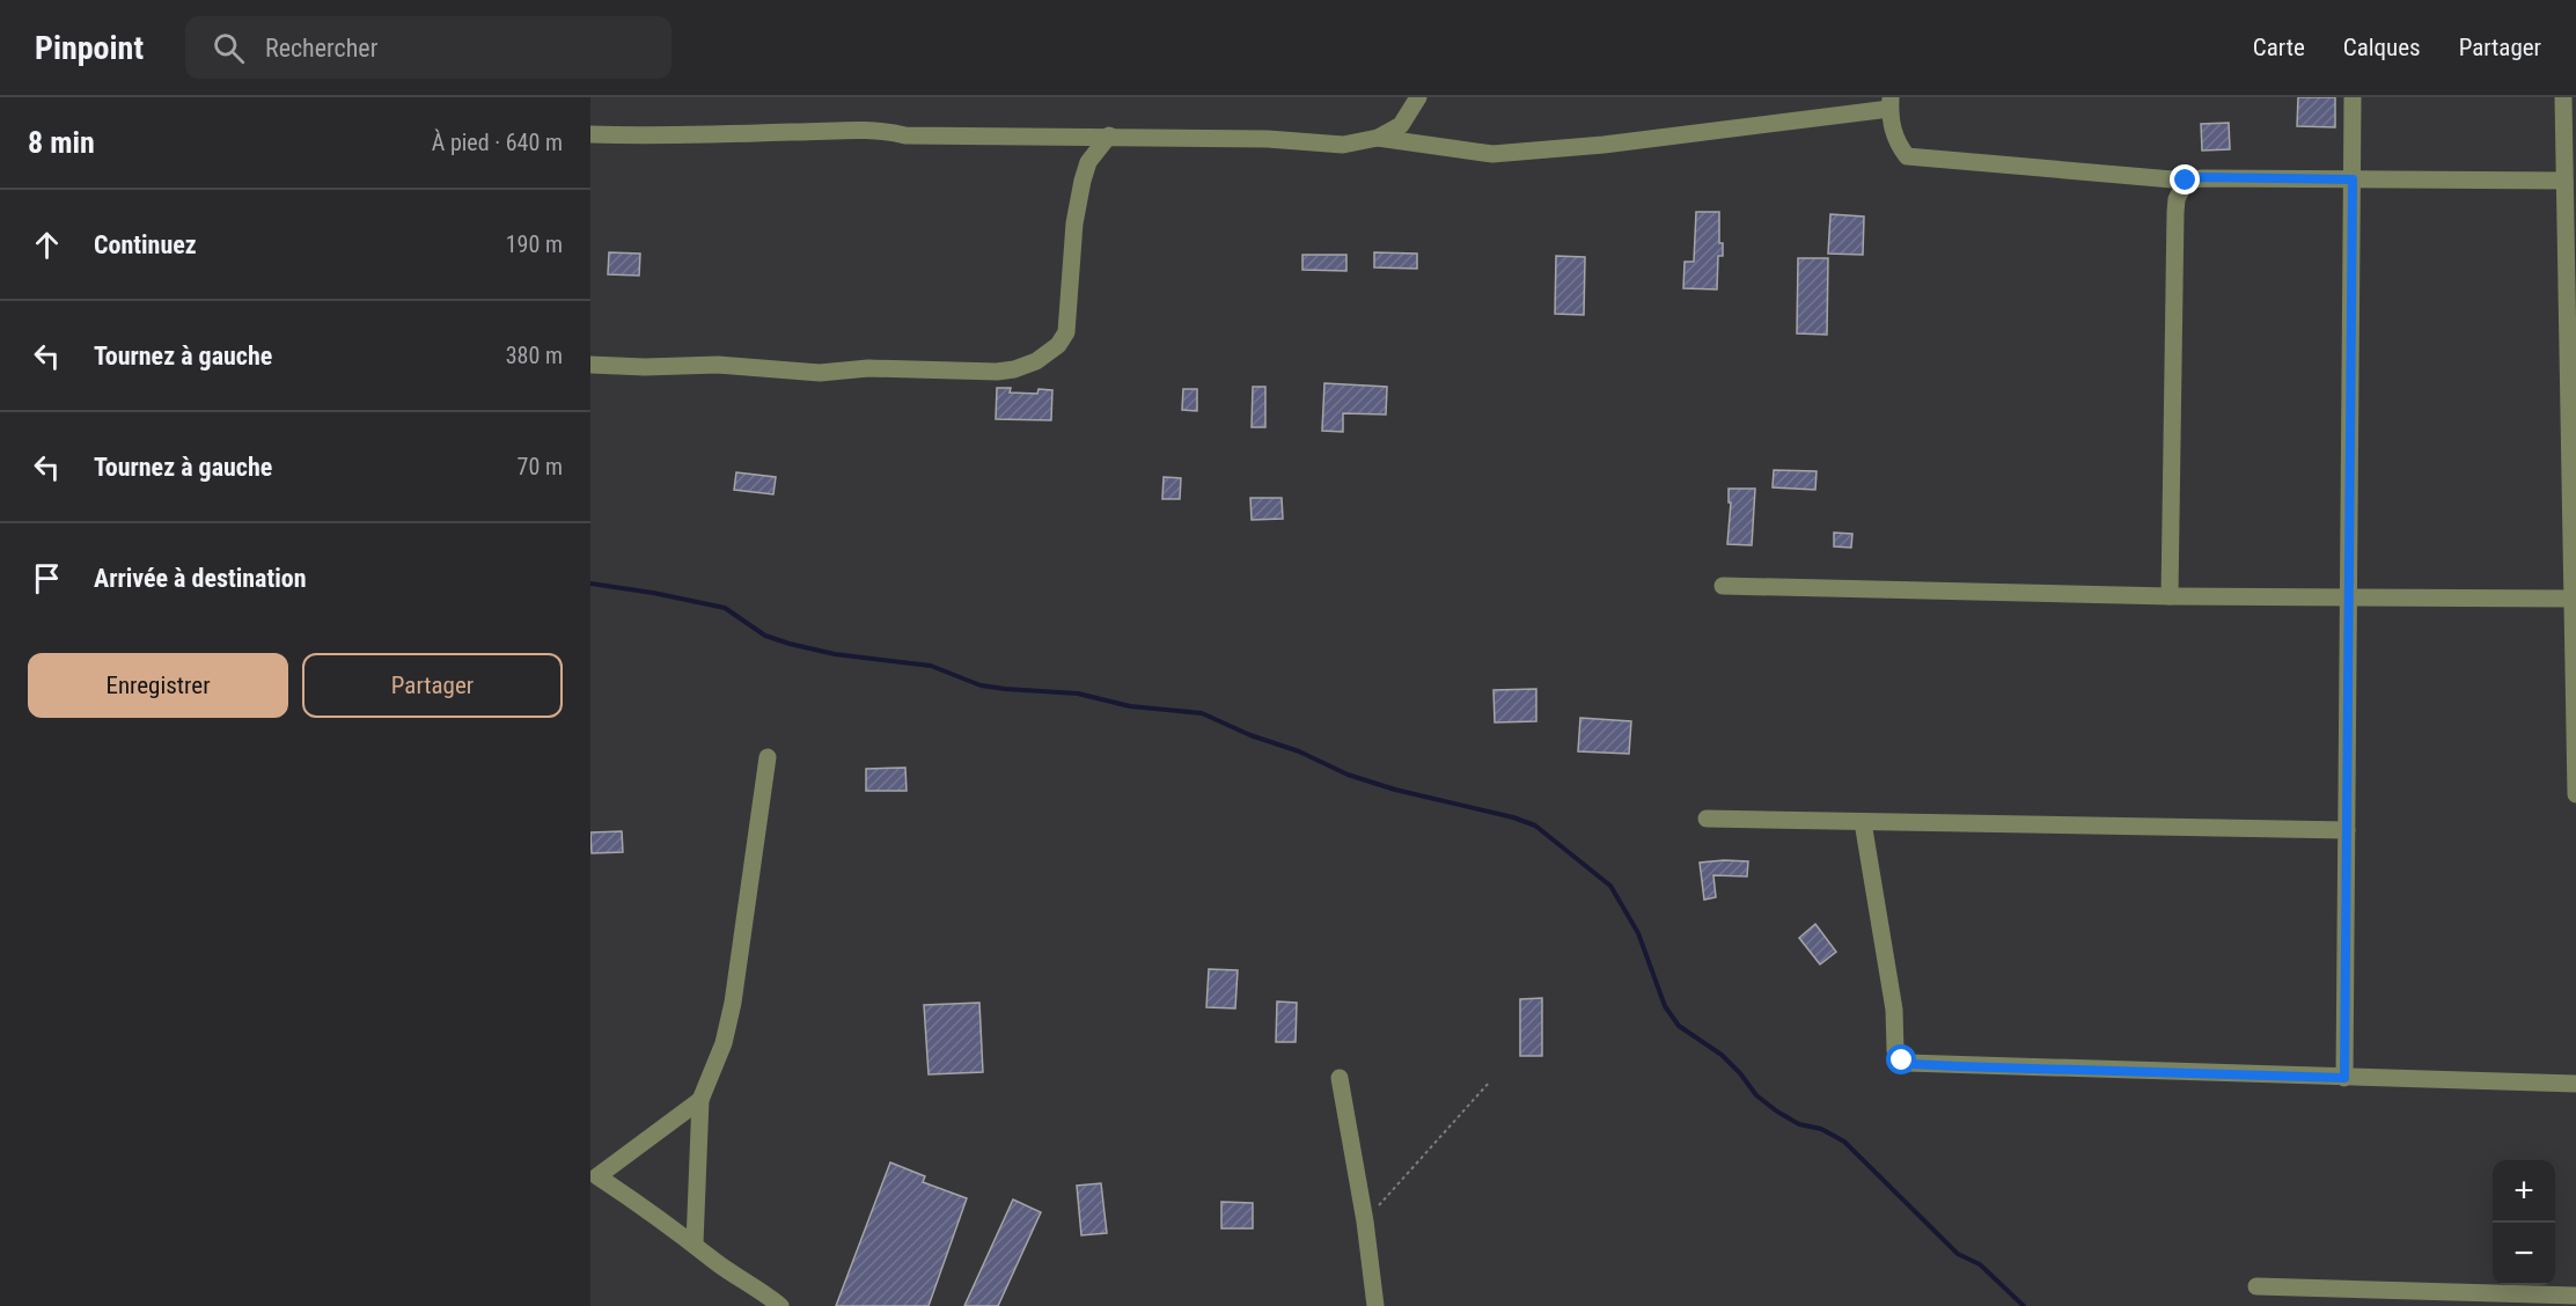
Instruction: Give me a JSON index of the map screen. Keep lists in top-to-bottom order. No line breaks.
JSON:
{"page":{"header":"Pinpoint","search":"Rechercher","nav":["Carte","Calques","Partager"],"heading":["8 min","À pied · 640 m"],"list":[["Continuez","190 m"],["Tournez à gauche","380 m"],["Tournez à gauche","70 m"],"Arrivée à destination"],"buttons":["Enregistrer","Partager"],"map_buttons":["+","−"]}}
